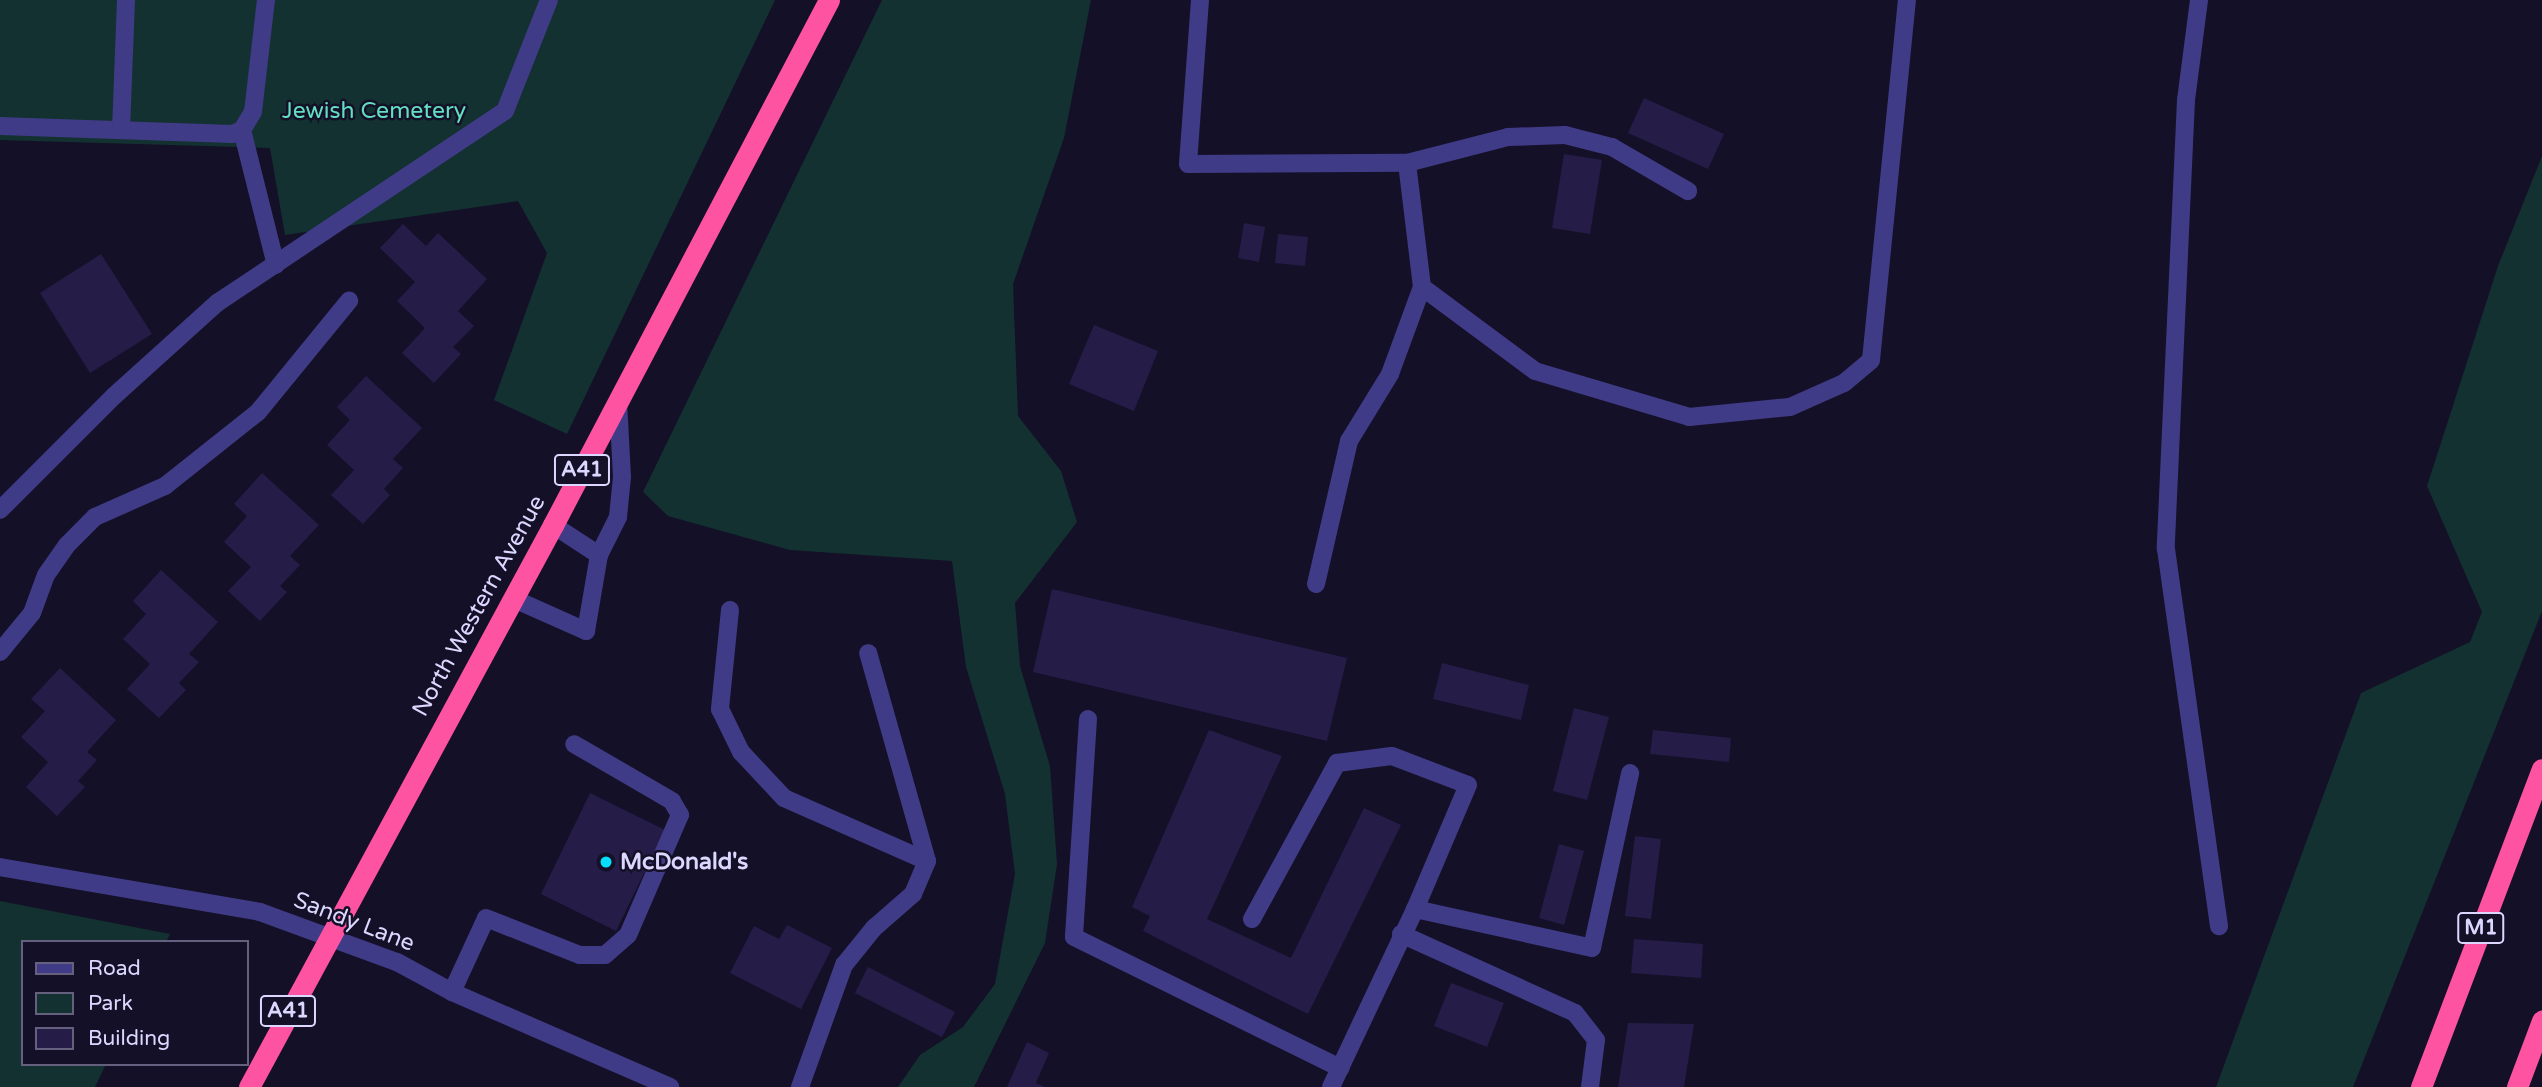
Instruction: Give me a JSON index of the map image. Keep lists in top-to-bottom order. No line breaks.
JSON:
{"streets":{"highway":["A41","North Western Avenue","M1"],"street":["Sandy Lane"]},"crossings":[["North Western Avenue","Sandy Lane"]],"parks":["Jewish Cemetery"],"places":["McDonald's"],"legend":["Road","Park","Building"]}
